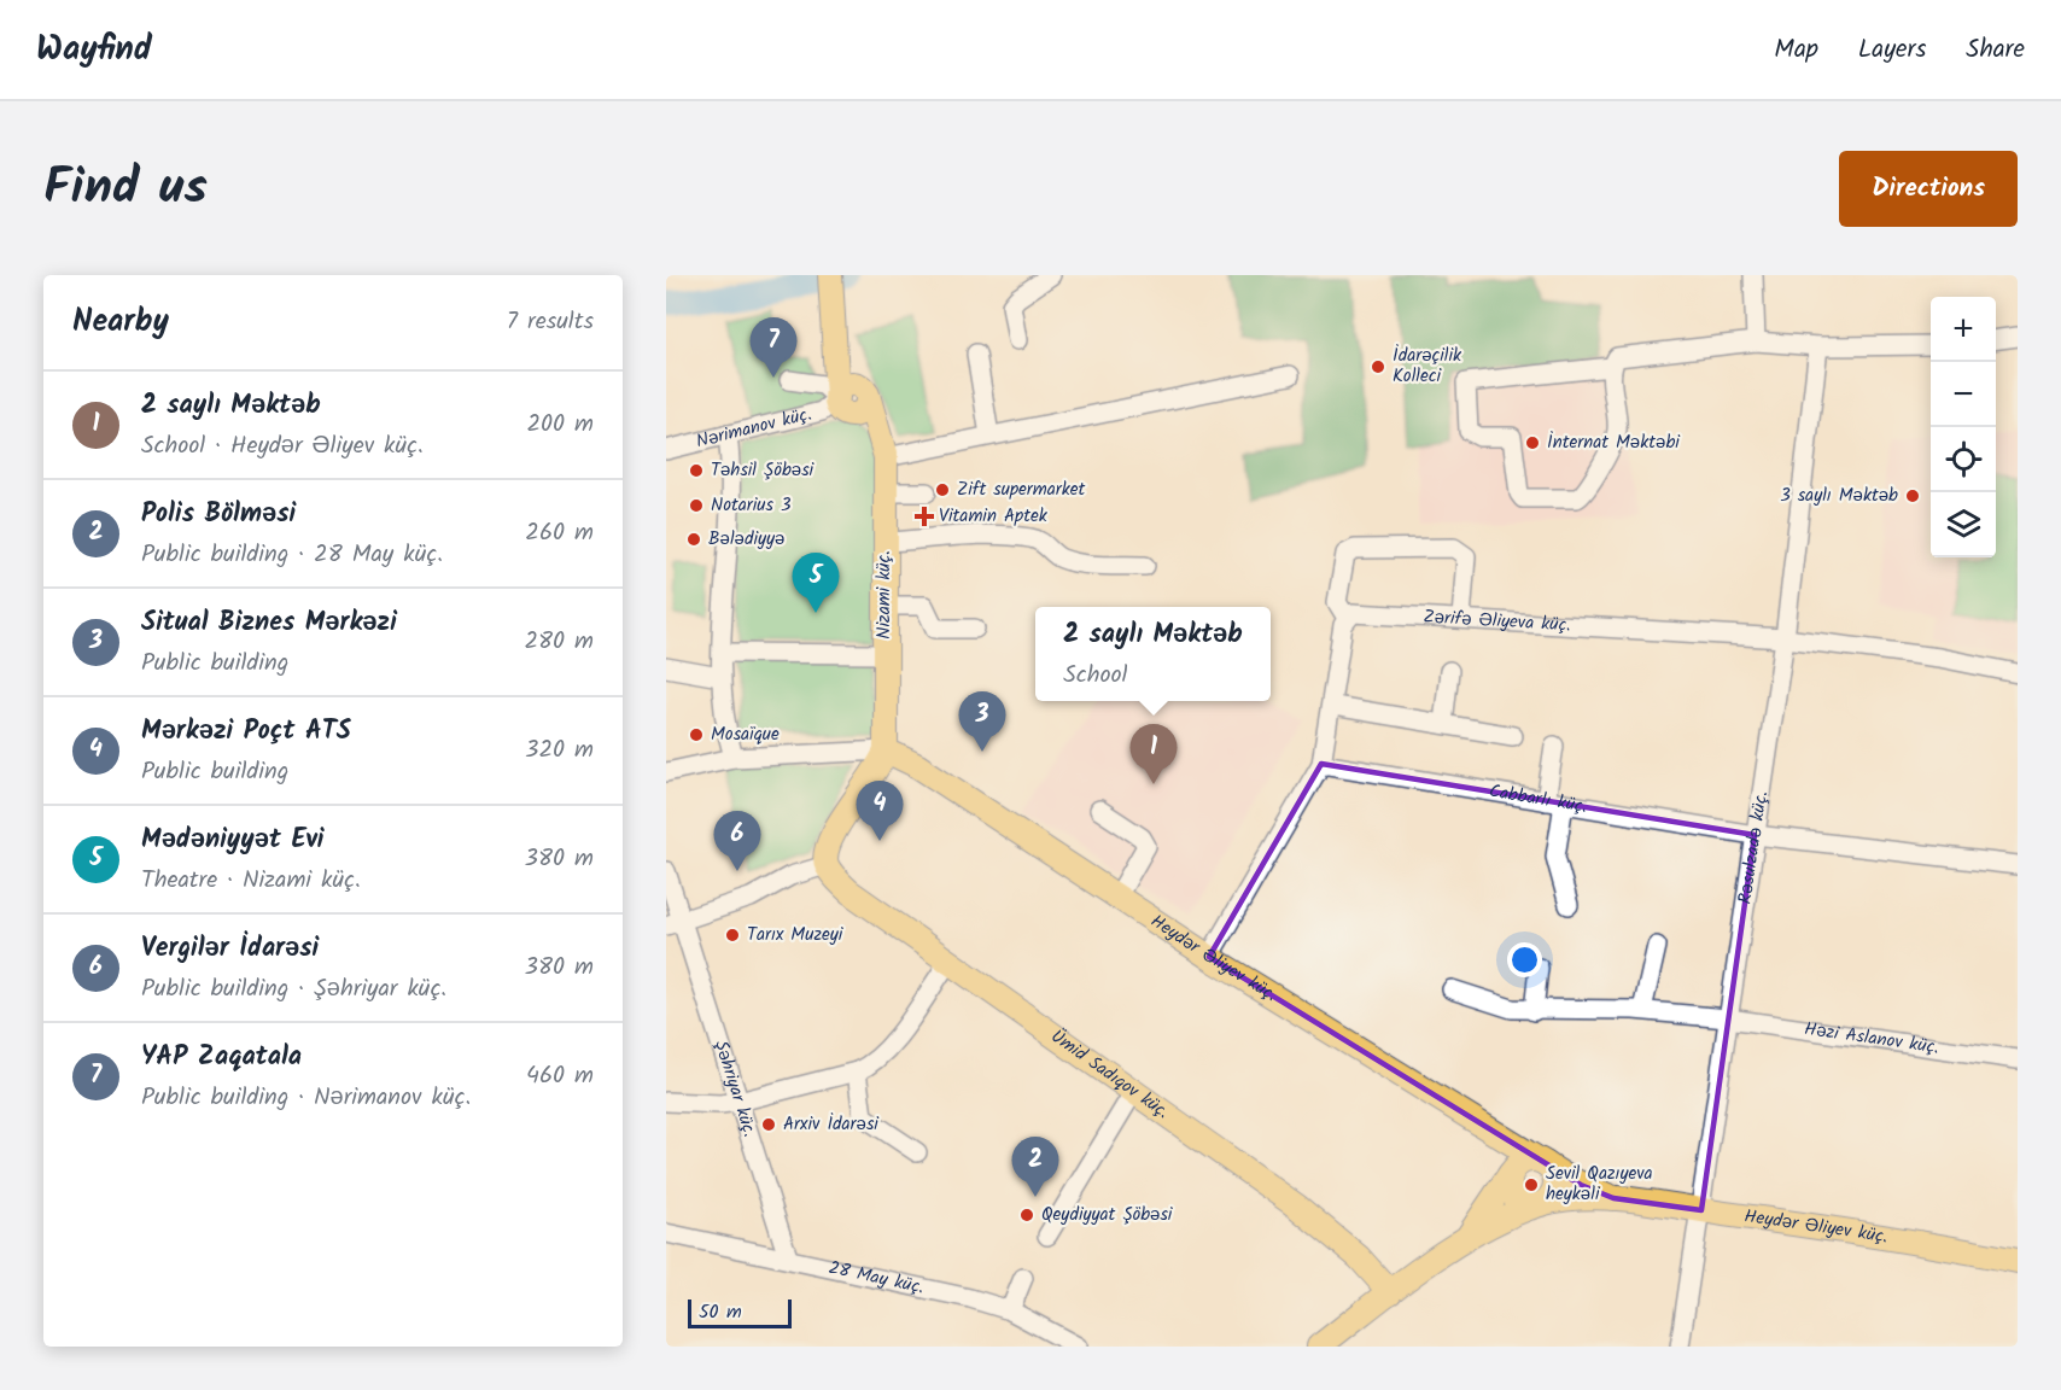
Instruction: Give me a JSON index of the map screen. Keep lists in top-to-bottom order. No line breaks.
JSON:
{"streets":{"main road":["Nizami küç.","Heydər Əliyev küç.","Ümid Sadıqov küç."],"street":["Nərimanov küç.","Zərifə Əliyeva küç.","Cabbarlı küç.","Rəsulzadə küç.","Həzi Aslanov küç.","Şəhriyar küç.","28 May küç."]},"crossings":[["Nizami küç.","Heydər Əliyev küç."],["Zərifə Əliyeva küç.","Rəsulzadə küç."],["Cabbarlı küç.","Rəsulzadə küç."],["Rəsulzadə küç.","Heydər Əliyev küç."],["Rəsulzadə küç.","Həzi Aslanov küç."],["Şəhriyar küç.","28 May küç."]],"places":{"other":["İdarəçilik Kolleci","İnternat Məktəbi","Təhsil Şöbəsi","Zift supermarket","3 saylı Məktəb","Notarius 3","Bələdiyyə","Mosaïque","Tarıx Muzeyi","Arxiv İdarəsi","Sevil Qazıyeva heykəli","Qeydiyyat Şöbəsi"],"health":["Vitamin Aptek"]},"scale_bar":"50 m","page":{"header":"Wayfind","nav":["Map","Layers","Share"],"title":"Find us","buttons":"Directions","heading":["Nearby","7 results"],"map_buttons":["+","−"],"pins":["7","5","3","1","4","6","2"],"list":[{"mark":"1","name":"2 saylı Məktəb","note":"School · Heydər Əliyev küç.","value":"200 m"},{"mark":"2","name":"Polis Bölməsi","note":"Public building · 28 May küç.","value":"260 m"},{"mark":"3","name":"Situal Biznes Mərkəzi","note":"Public building","value":"280 m"},{"mark":"4","name":"Mərkəzi Poçt ATS","note":"Public building","value":"320 m"},{"mark":"5","name":"Mədəniyyət Evi","note":"Theatre · Nizami küç.","value":"380 m"},{"mark":"6","name":"Vergilər İdarəsi","note":"Public building · Şəhriyar küç.","value":"380 m"},{"mark":"7","name":"YAP Zaqatala","note":"Public building · Nərimanov küç.","value":"460 m"}],"popup":["2 saylı Məktəb","School"],"scale":"50 m"}}
